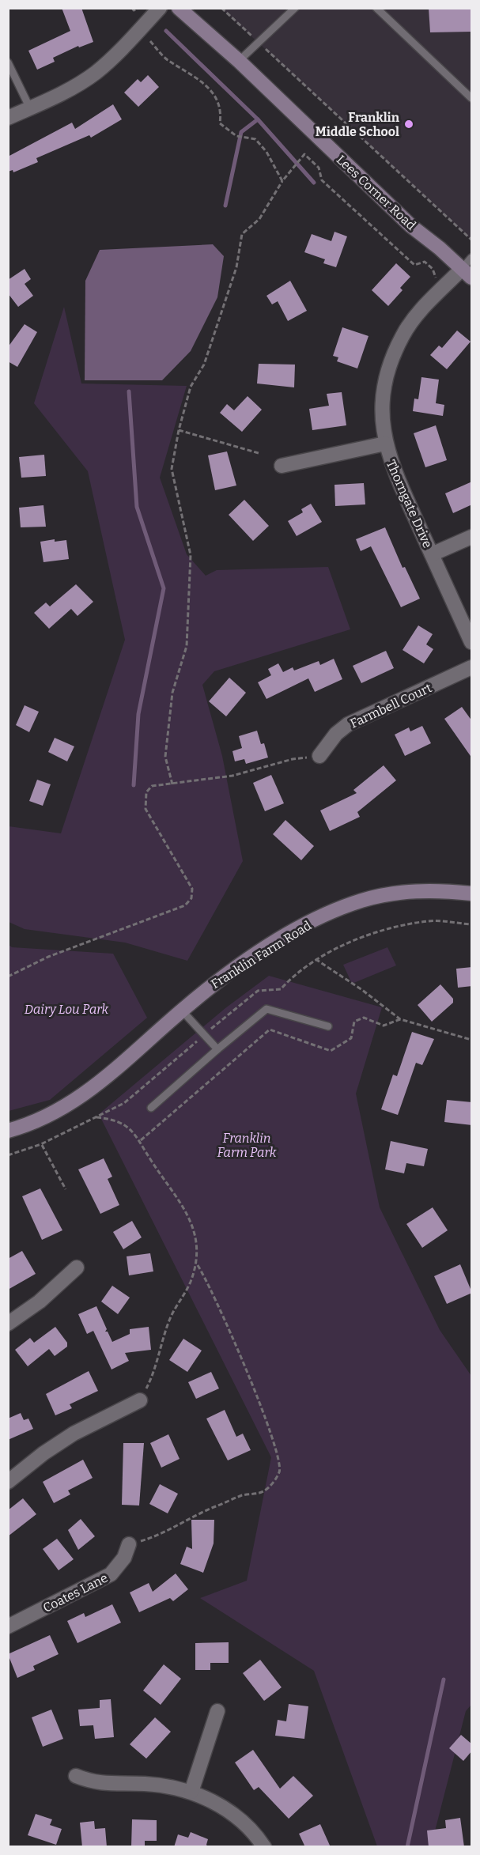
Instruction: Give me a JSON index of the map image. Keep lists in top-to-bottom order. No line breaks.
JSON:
{"streets":{"main road":["Lees Corner Road","Franklin Farm Road"],"street":["Thorngate Drive","Farmbell Court","Coates Lane"]},"crossings":[["Lees Corner Road","Thorngate Drive"]],"parks":["Dairy Lou Park","Franklin Farm Park"],"places":["Franklin Middle School"]}
